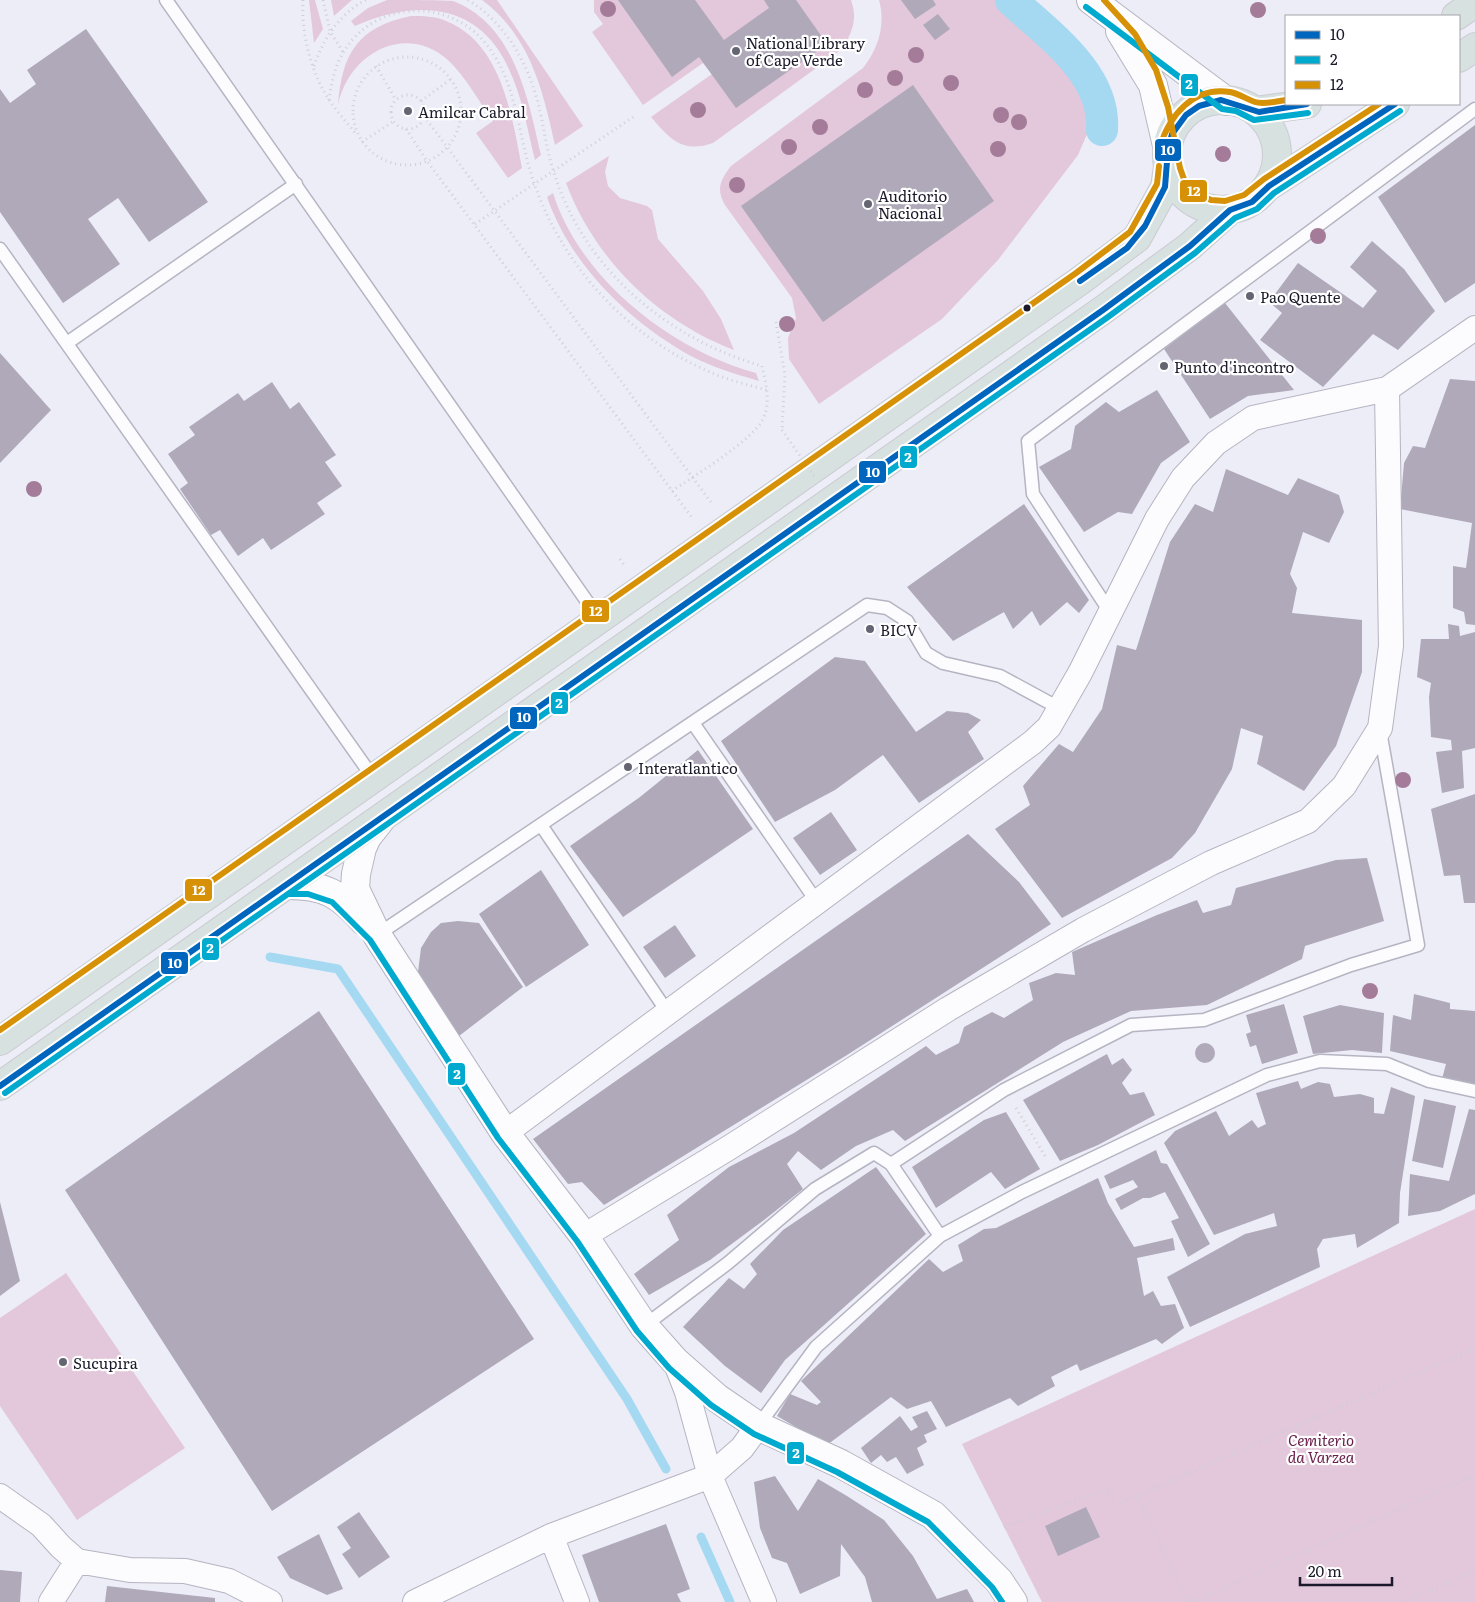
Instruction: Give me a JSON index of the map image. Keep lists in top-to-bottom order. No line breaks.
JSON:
{"parks":["Cemiterio da Varzea"],"places":["National Library of Cape Verde","Amilcar Cabral","Auditorio Nacional","Pao Quente","Punto d'incontro","BICV","Interatlantico","Sucupira"],"lines":["transit line 12","transit line 2","transit line 10"],"legend":["10","2","12"],"scale_bar":"20 m"}
